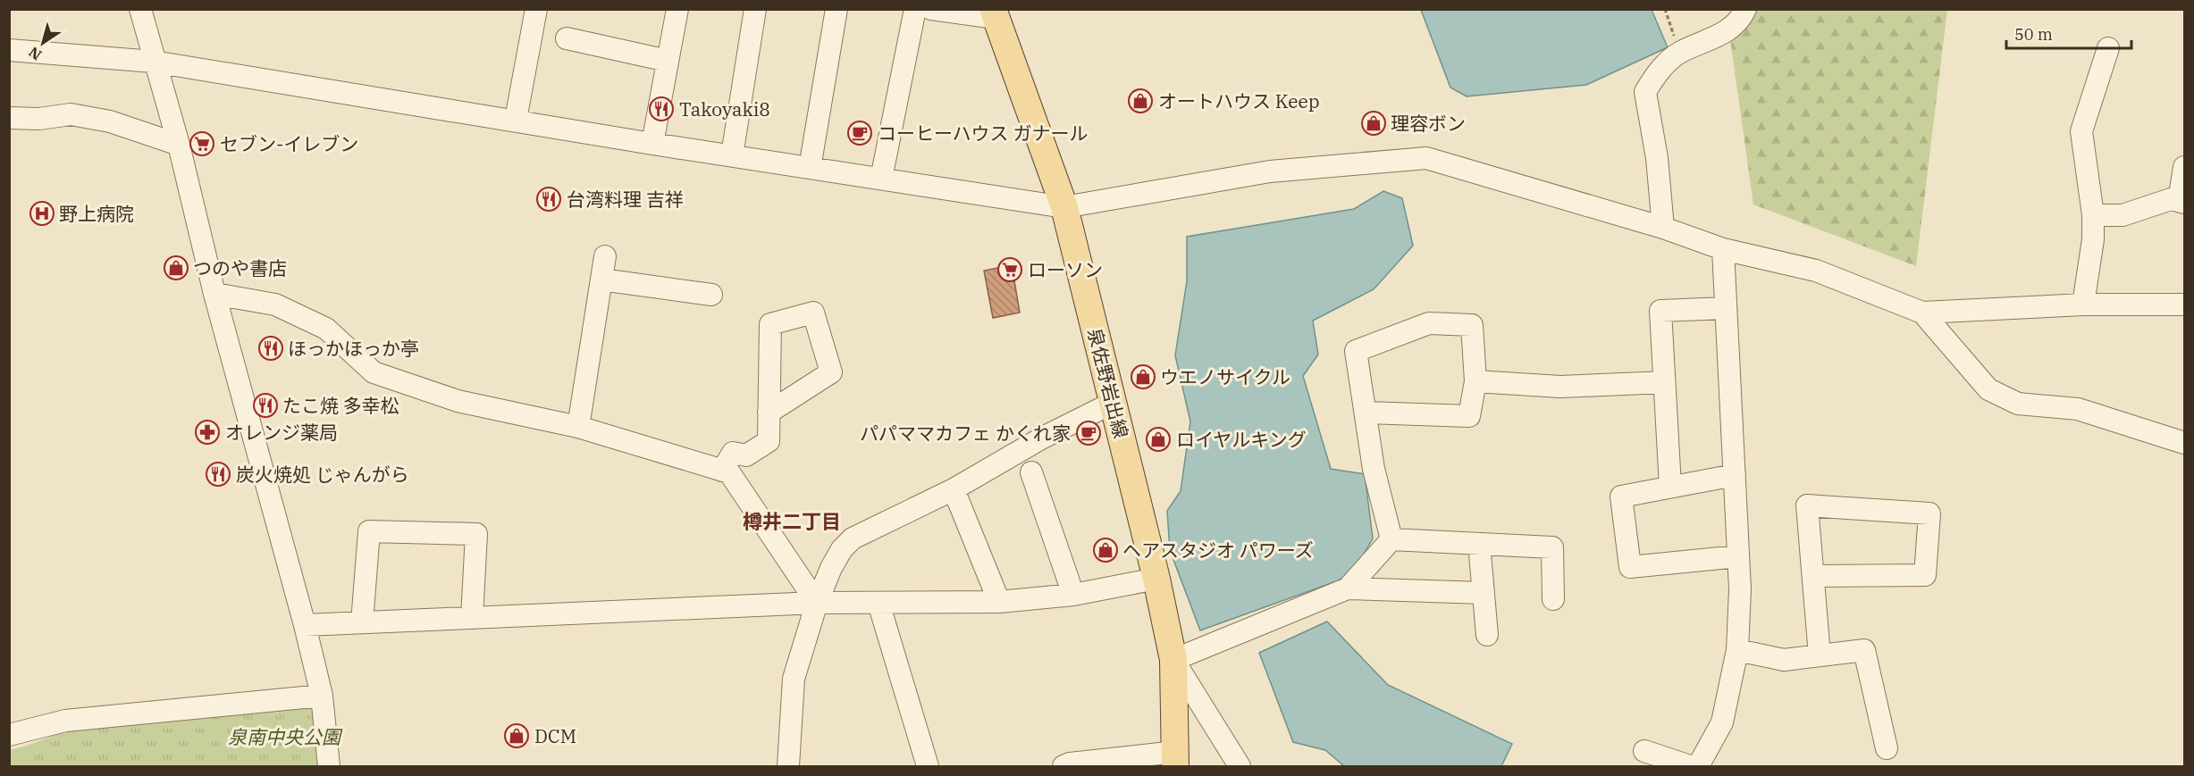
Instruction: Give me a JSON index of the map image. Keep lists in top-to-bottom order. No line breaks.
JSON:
{"streets":{"main road":["泉佐野岩出線"]},"districts":["樽井二丁目"],"parks":["泉南中央公園"],"places":{"shop":["オートハウス Keep","理容ボン","つのや書店","ウエノサイクル","ロイヤルキング","ヘアスタジオ パワーズ","DCM"],"restaurant":["Takoyaki8","台湾料理 吉祥","ほっかほっか亭","たこ焼 多幸松","炭火焼処 じゃんがら"],"cafe":["コーヒーハウス ガナール","パパママカフェ かくれ家"],"supermarket":["セブン-イレブン","ローソン"],"hospital":["野上病院"],"pharmacy":["オレンジ薬局"]},"scale_bar":"50 m","north":"bottom left"}
